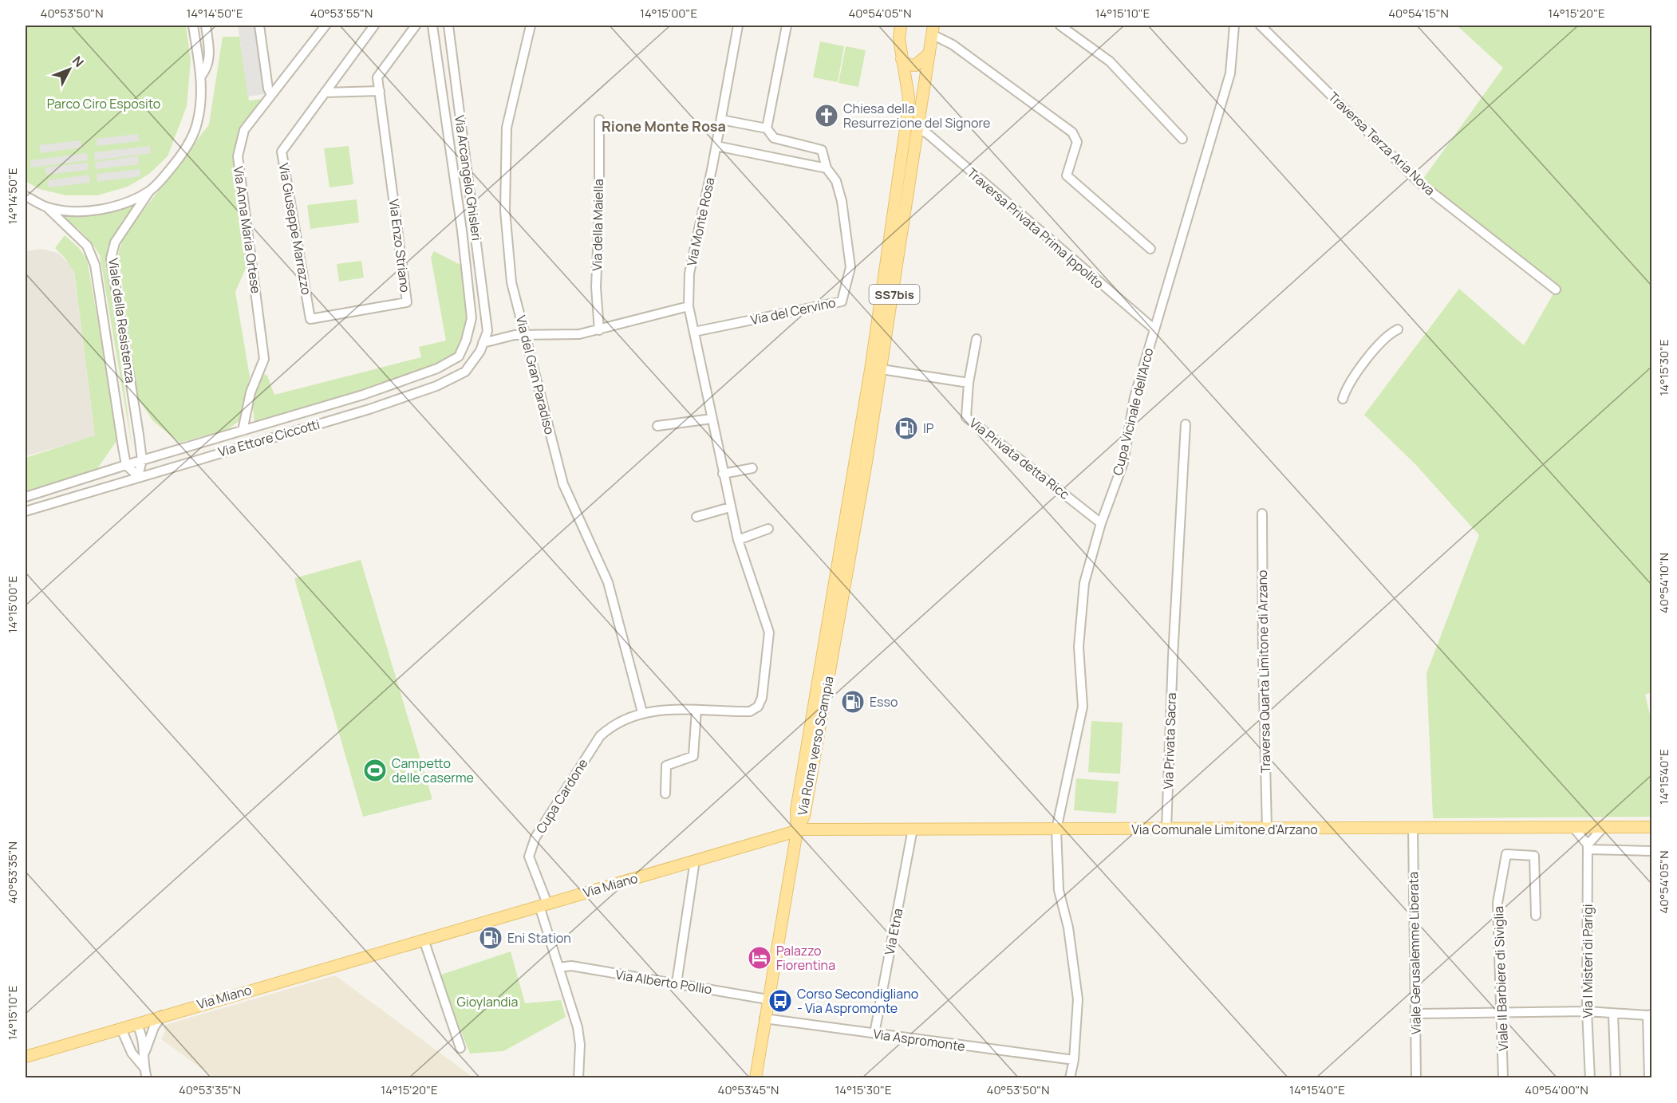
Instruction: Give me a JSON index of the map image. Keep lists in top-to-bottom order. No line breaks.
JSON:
{"streets":{"main road":["SS7bis","Via Roma verso Scampia","Via Comunale Limitone d'Arzano","Via Miano"],"street":["Traversa Terza Aria Nova","Via Arcangelo Ghisleri","Via Monte Rosa","Via della Maiella","Traversa Privata Prima Ippolito","Via Giuseppe Marrazzo","Via Anna Maria Ortese","Via Enzo Striano","Via del Cervino","Viale della Resistenza","Via del Gran Paradiso","Cupa Vicinale dell'Arco","Via Ettore Ciccotti","Via Privata detta Ricc","Traversa Quarta Limitone di Arzano","Via Privata Sacra","Cupa Cardone","Via Etna","Viale Gerusalemme Liberata","Via I Misteri di Parigi","Viale Il Barbiere di Siviglia","Via Alberto Pollio","Via Aspromonte"]},"crossings":[["Via Arcangelo Ghisleri","Via Ettore Ciccotti"],["Via Monte Rosa","Via del Cervino"],["Via Monte Rosa","Via del Gran Paradiso"],["Via Monte Rosa","Cupa Cardone"],["Traversa Privata Prima Ippolito","Cupa Vicinale dell'Arco"],["Traversa Privata Prima Ippolito","Via Roma verso Scampia"],["Via Giuseppe Marrazzo","Via Enzo Striano"],["Via Anna Maria Ortese","Via Ettore Ciccotti"],["Viale della Resistenza","Via Ettore Ciccotti"],["Via del Gran Paradiso","Cupa Cardone"],["Cupa Vicinale dell'Arco","Via Privata detta Ricc"],["Cupa Vicinale dell'Arco","Via Comunale Limitone d'Arzano"],["Cupa Vicinale dell'Arco","Via Aspromonte"],["Traversa Quarta Limitone di Arzano","Via Comunale Limitone d'Arzano"],["Via Privata Sacra","Via Comunale Limitone d'Arzano"],["Via Roma verso Scampia","Via Comunale Limitone d'Arzano"],["Via Roma verso Scampia","Via Miano"],["Cupa Cardone","Via Miano"],["Cupa Cardone","Via Alberto Pollio"],["Via Comunale Limitone d'Arzano","Via Miano"],["Via Comunale Limitone d'Arzano","Via Etna"],["Via Comunale Limitone d'Arzano","Viale Gerusalemme Liberata"],["Via Etna","Via Aspromonte"]],"districts":["Rione Monte Rosa"],"parks":["Parco Ciro Esposito","Gioylandia"],"places":{"church":["Chiesa della Resurrezione del Signore"],"fuel station":["IP","Esso","Eni Station"],"sports":["Campetto delle caserme"],"hotel":["Palazzo Fiorentina"],"bus stop":["Corso Secondigliano - Via Aspromonte"]},"north":"top right","coordinates":["40°53'50\"N","14°14'50\"E","40°53'55\"N","14°15'00\"E","40°54'05\"N","14°15'10\"E","40°54'15\"N","14°15'20\"E","14°15'30\"E","40°54'10\"N","14°15'40\"E","40°53'35\"N","40°53'45\"N","40°54'00\"N"]}
